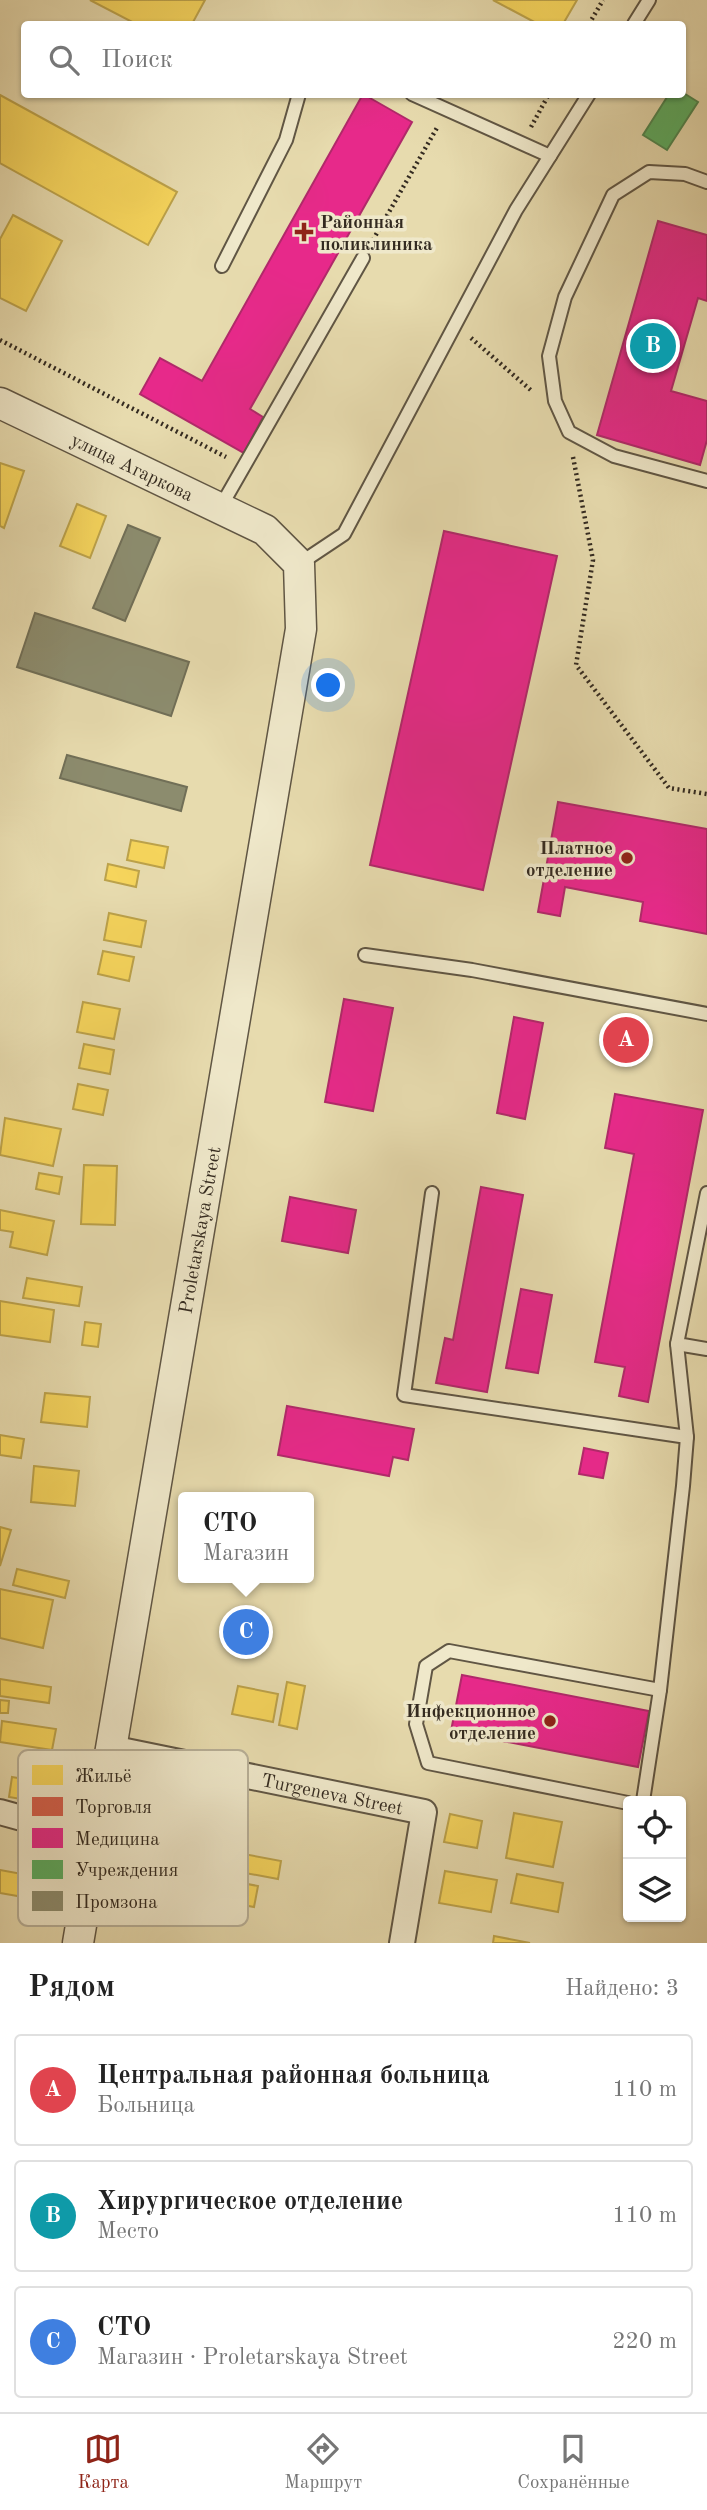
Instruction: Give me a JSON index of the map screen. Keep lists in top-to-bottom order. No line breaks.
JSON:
{"streets":{"street":["улица Агаркова","Proletarskaya Street","Turgeneva Street"]},"crossings":[["улица Агаркова","Proletarskaya Street"],["Proletarskaya Street","Turgeneva Street"]],"places":{"health":["Районная поликлиника"],"other":["Платное отделение","Инфекционное отделение"]},"legend":["Жильё","Торговля","Медицина","Учреждения","Промзона"],"page":{"search":"Поиск","pins":["B","A","C"],"popup":["СТО","Магазин"],"heading":["Рядом","Найдено: 3"],"list":[{"mark":"A","name":"Центральная районная больница","note":"Больница","value":"110 m"},{"mark":"B","name":"Хирургическое отделение","note":"Место","value":"110 m"},{"mark":"C","name":"СТО","note":"Магазин · Proletarskaya Street","value":"220 m"}],"nav":["Карта","Маршрут","Сохранённые"]}}
